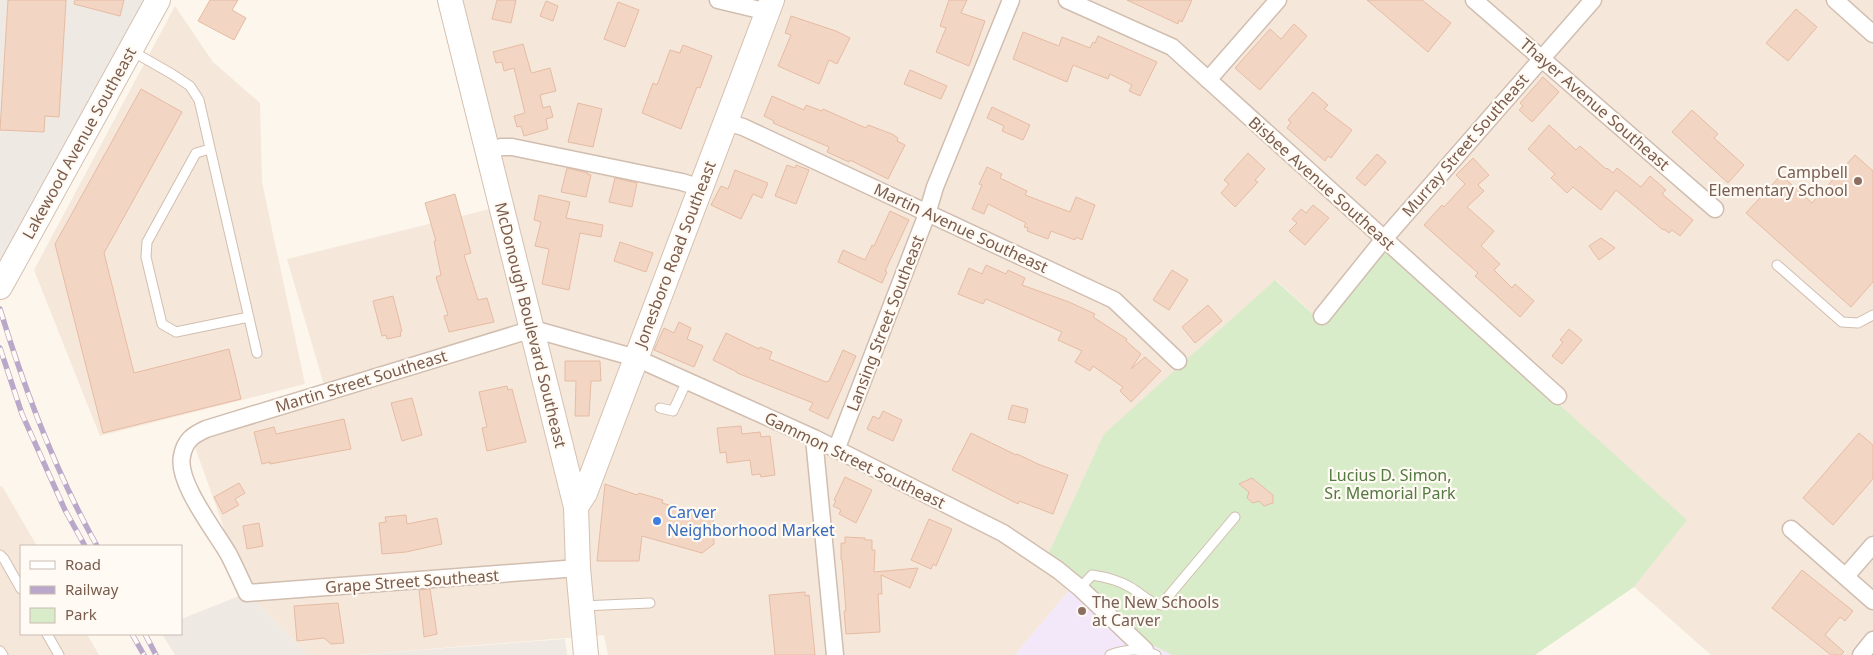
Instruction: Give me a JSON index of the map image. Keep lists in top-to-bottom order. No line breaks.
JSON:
{"streets":{"main road":["Lakewood Avenue Southeast","Jonesboro Road Southeast","McDonough Boulevard Southeast"],"street":["Thayer Avenue Southeast","Murray Street Southeast","Bisbee Avenue Southeast","Martin Avenue Southeast","Lansing Street Southeast","Martin Street Southeast","Gammon Street Southeast","Grape Street Southeast"]},"crossings":[["Thayer Avenue Southeast","Murray Street Southeast"],["Murray Street Southeast","Bisbee Avenue Southeast"],["Martin Avenue Southeast","Jonesboro Road Southeast"],["Martin Avenue Southeast","Lansing Street Southeast"],["Jonesboro Road Southeast","McDonough Boulevard Southeast"],["Jonesboro Road Southeast","Gammon Street Southeast"],["Lansing Street Southeast","Gammon Street Southeast"],["McDonough Boulevard Southeast","Martin Street Southeast"],["McDonough Boulevard Southeast","Gammon Street Southeast"],["McDonough Boulevard Southeast","Grape Street Southeast"],["Martin Street Southeast","Gammon Street Southeast"],["Martin Street Southeast","Grape Street Southeast"]],"parks":["Lucius D. Simon, Sr. Memorial Park"],"places":["Campbell Elementary School","Carver Neighborhood Market","The New Schools at Carver"],"legend":["Road","Railway","Park"]}
